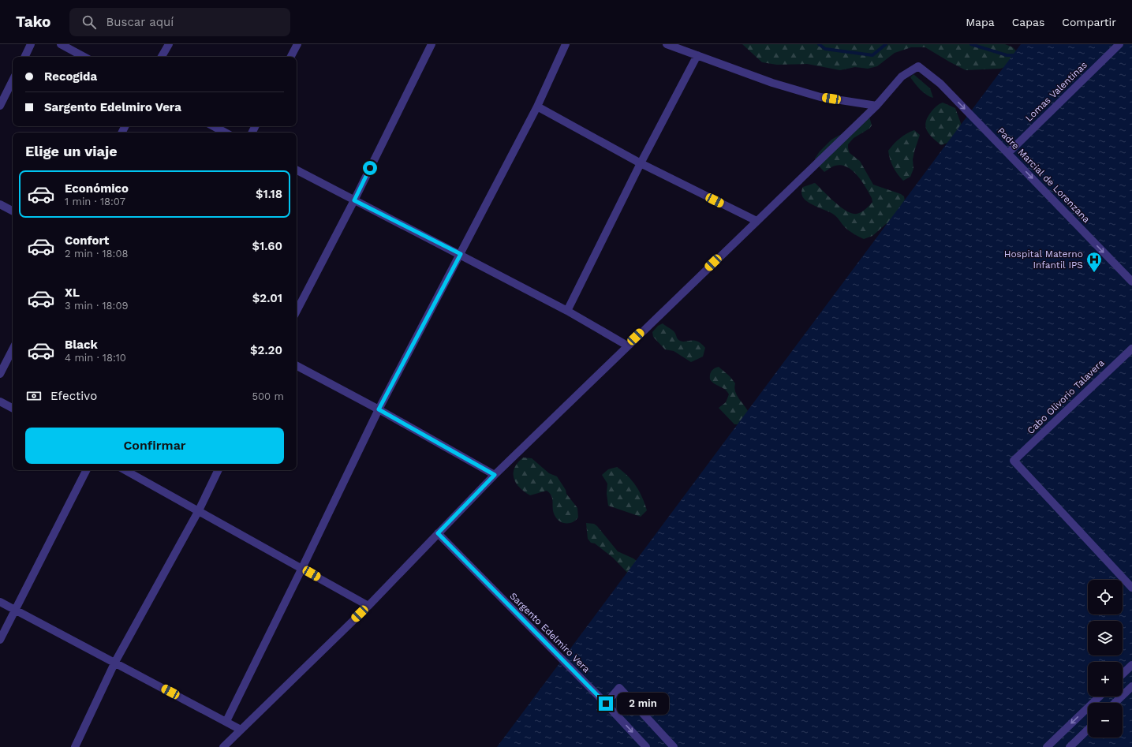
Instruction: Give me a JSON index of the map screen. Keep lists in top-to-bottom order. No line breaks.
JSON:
{"streets":{"street":["Lomas Valentinas","Padre Marcial de Lorenzana","Cabo Olivorio Talavera","Sargento Edelmiro Vera"]},"crossings":[["Lomas Valentinas","Padre Marcial de Lorenzana"]],"one_way":["Padre Marcial de Lorenzana"],"places":{"hospital":["Hospital Materno Infantil IPS"]},"page":{"header":"Tako","search":"Buscar aquí","nav":["Mapa","Capas","Compartir"],"banner":["Recogida","Sargento Edelmiro Vera"],"heading":"Elige un viaje","list":[{"name":"Económico","note":"1 min · 18:07","value":"$1.18"},{"name":"Confort","note":"2 min · 18:08","value":"$1.60"},{"name":"XL","note":"3 min · 18:09","value":"$2.01"},{"name":"Black","note":"4 min · 18:10","value":"$2.20"}],"pay":["Efectivo","500 m"],"buttons":"Confirmar","map_buttons":["+","−"],"bubble":"2 min"}}
